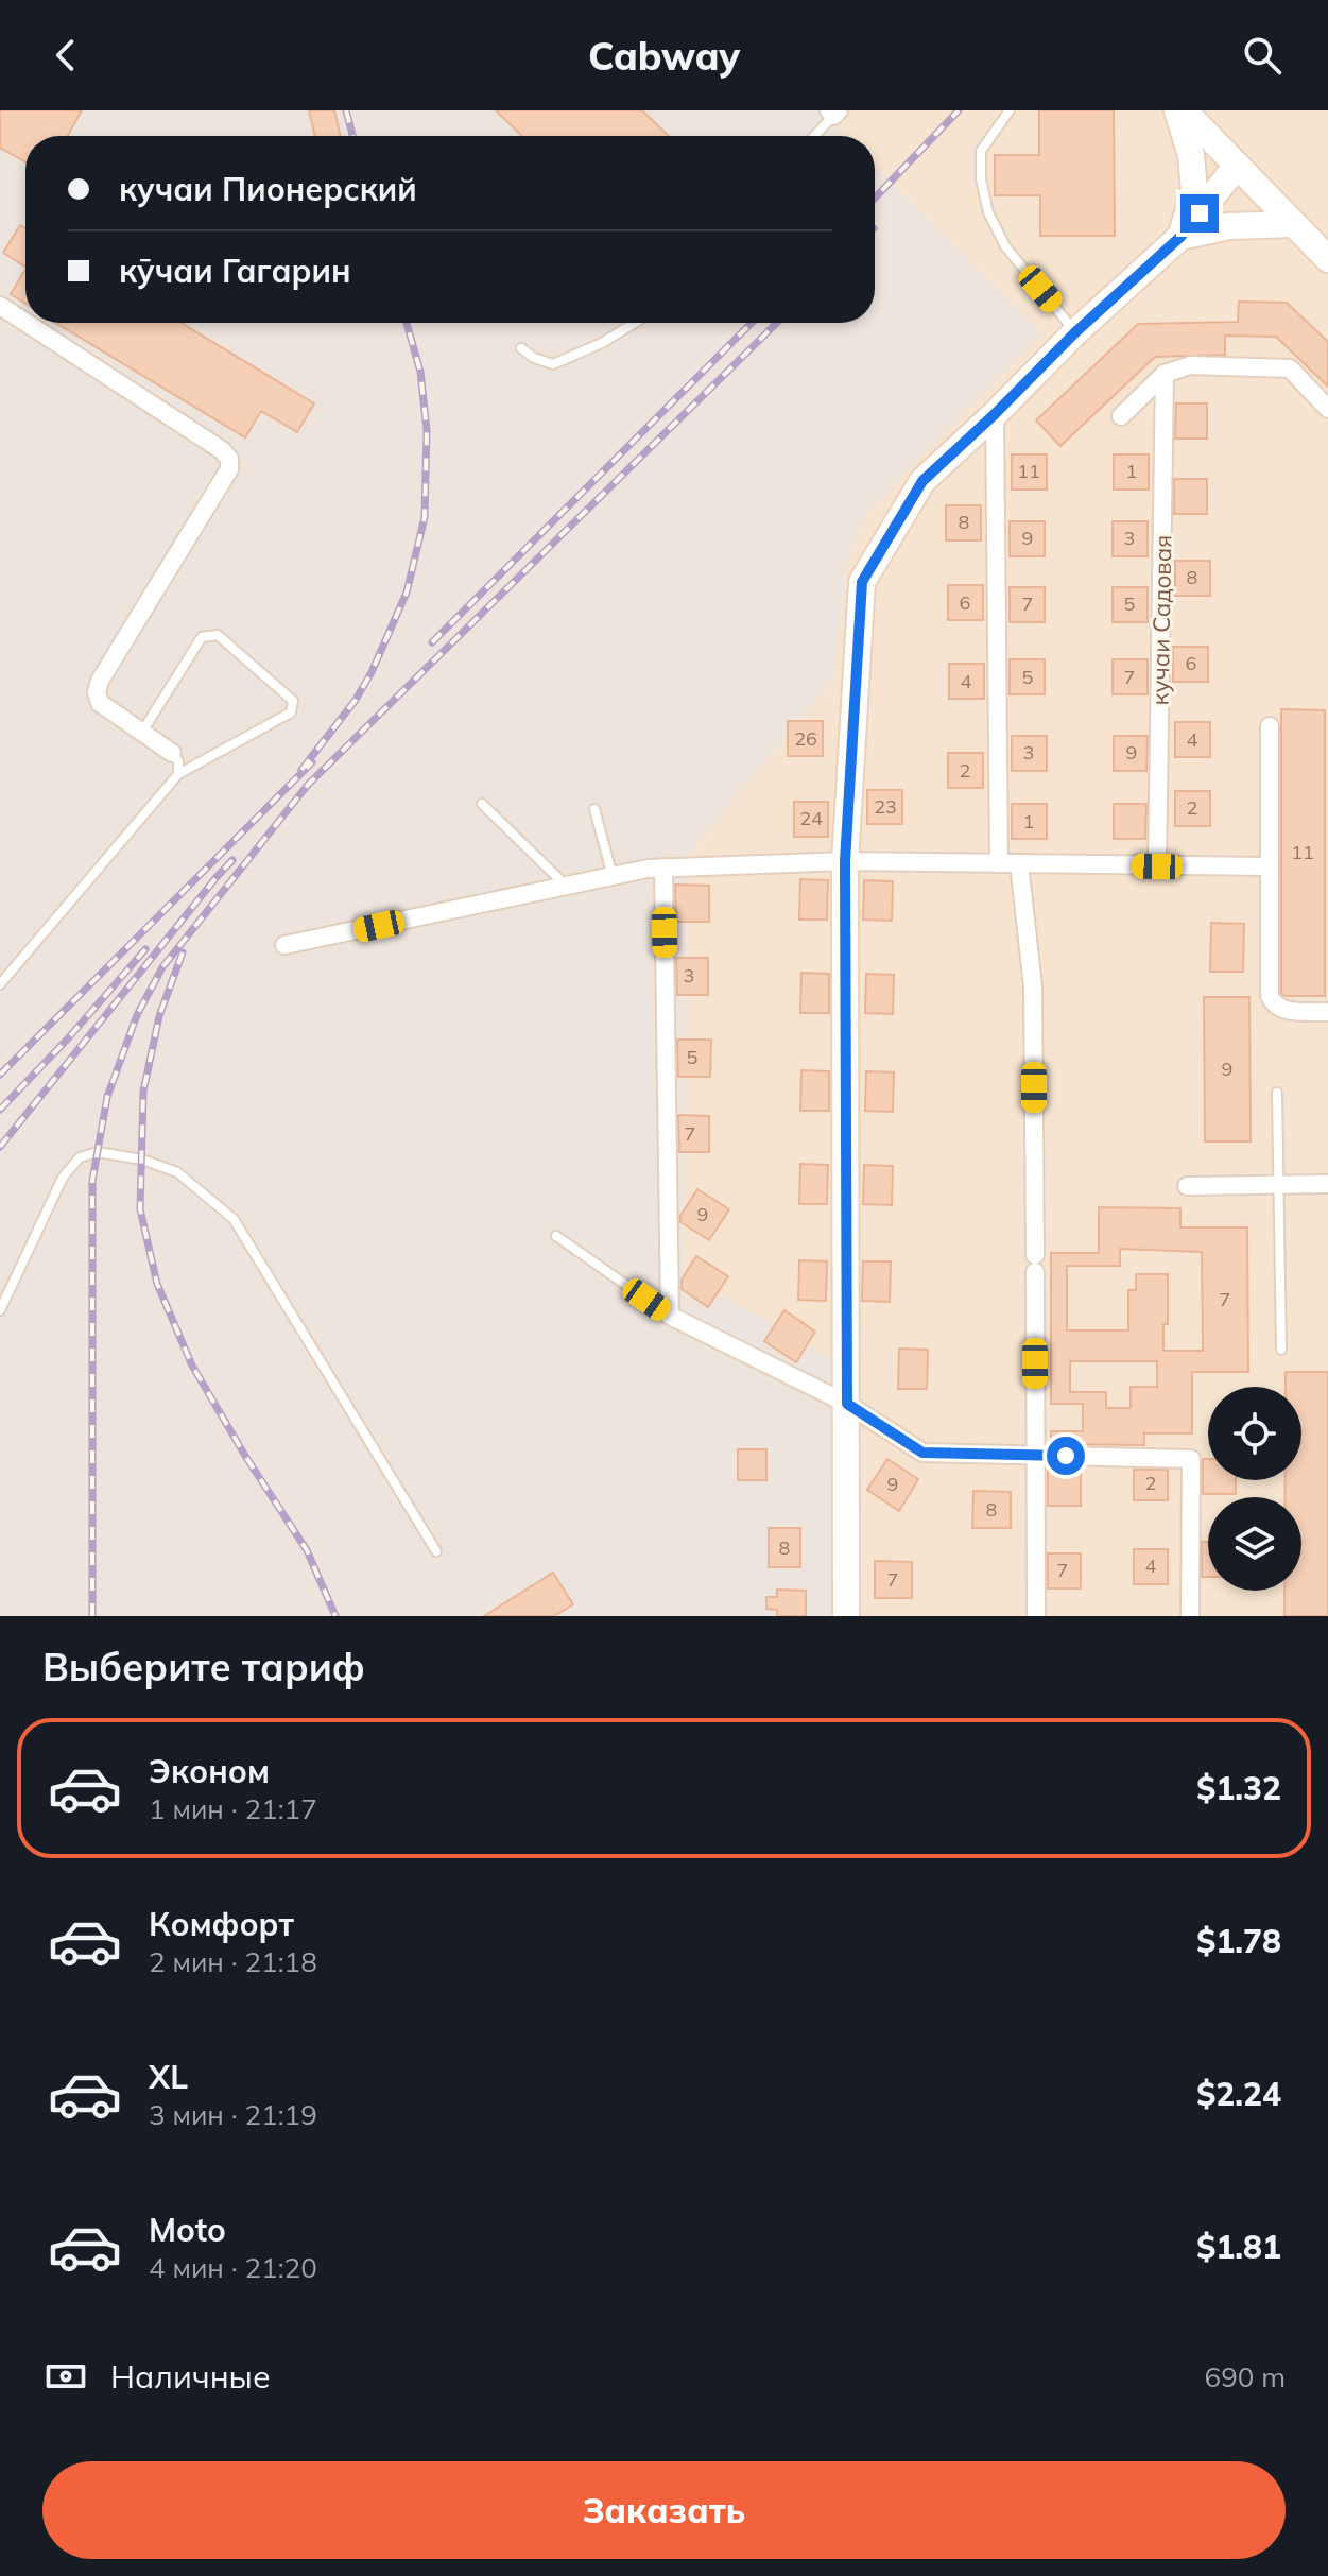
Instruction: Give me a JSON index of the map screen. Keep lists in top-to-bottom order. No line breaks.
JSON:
{"streets":{"street":["кучаи Садовая"]},"house_numbers":["11","1","8","9","3","8","6","7","5","6","5","7","4","26","4","3","9","2","23","2","24","1","11","3","5","9","7","9","7","2","9","8","8","4","7","7"],"page":{"header":"Cabway","banner":["кучаи Пионерский","кӯчаи Гагарин"],"heading":"Выберите тариф","list":[{"name":"Эконом","note":"1 мин · 21:17","value":"$1.32"},{"name":"Комфорт","note":"2 мин · 21:18","value":"$1.78"},{"name":"XL","note":"3 мин · 21:19","value":"$2.24"},{"name":"Moto","note":"4 мин · 21:20","value":"$1.81"}],"pay":["Наличные","690 m"],"buttons":"Заказать"}}
